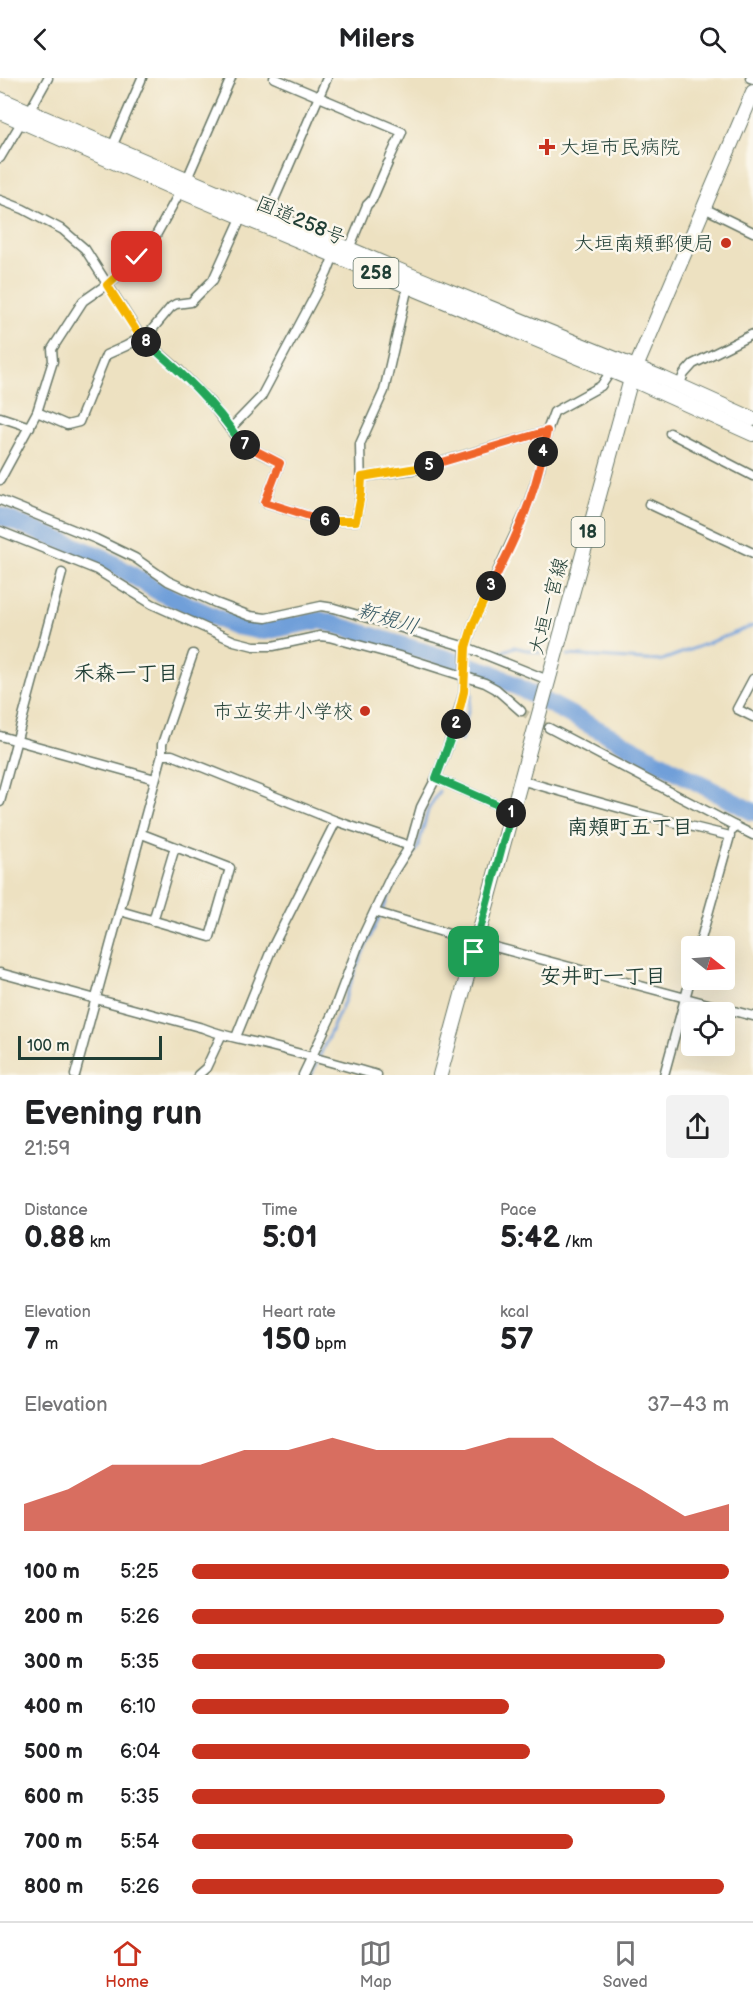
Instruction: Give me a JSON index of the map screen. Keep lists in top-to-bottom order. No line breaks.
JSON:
{"streets":{"main road":["国道258号","258","18","大垣一宮線"]},"crossings":[["国道258号","大垣一宮線"]],"districts":["禾森一丁目","南頬町五丁目","安井町一丁目"],"water":["新規川"],"places":{"health":["大垣市民病院"],"other":["大垣南頬郵便局","市立安井小学校"]},"scale_bar":"100 m","north":"right","page":{"header":"Milers","pins":["8","7","4","5","6","3","2","1"],"scale":"100 m","heading":["Evening run","21:59"],"stats":[["Distance","0.88 km"],["Time","5:01"],["Pace","5:42 /km"],["Elevation","7 m"],["Heart rate","150 bpm"],["kcal","57"]],"chart":["Elevation","37–43 m"],"list":[{"name":"100 m","note":"5:25"},{"name":"200 m","note":"5:26"},{"name":"300 m","note":"5:35"},{"name":"400 m","note":"6:10"},{"name":"500 m","note":"6:04"},{"name":"600 m","note":"5:35"},{"name":"700 m","note":"5:54"},{"name":"800 m","note":"5:26"}],"tabs":["Home","Map","Saved"]}}
